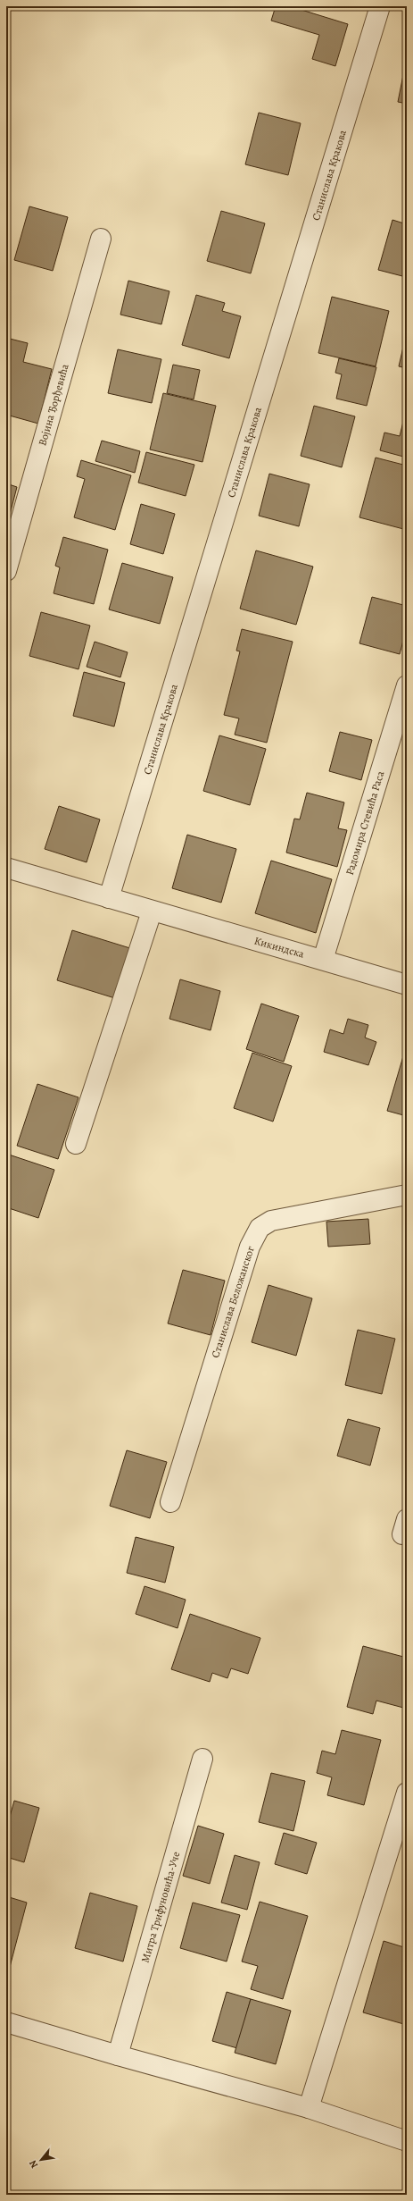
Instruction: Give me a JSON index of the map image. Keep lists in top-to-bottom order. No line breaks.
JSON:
{"streets":{"street":["Станислава Кракова","Војина Ђорђевића","Радомира Стевића Раса","Кикиндска","Станислава Беложанског","Митра Трифуновића-Уче"]},"crossings":[["Станислава Кракова","Кикиндска"],["Радомира Стевића Раса","Кикиндска"]],"north":"bottom left"}
